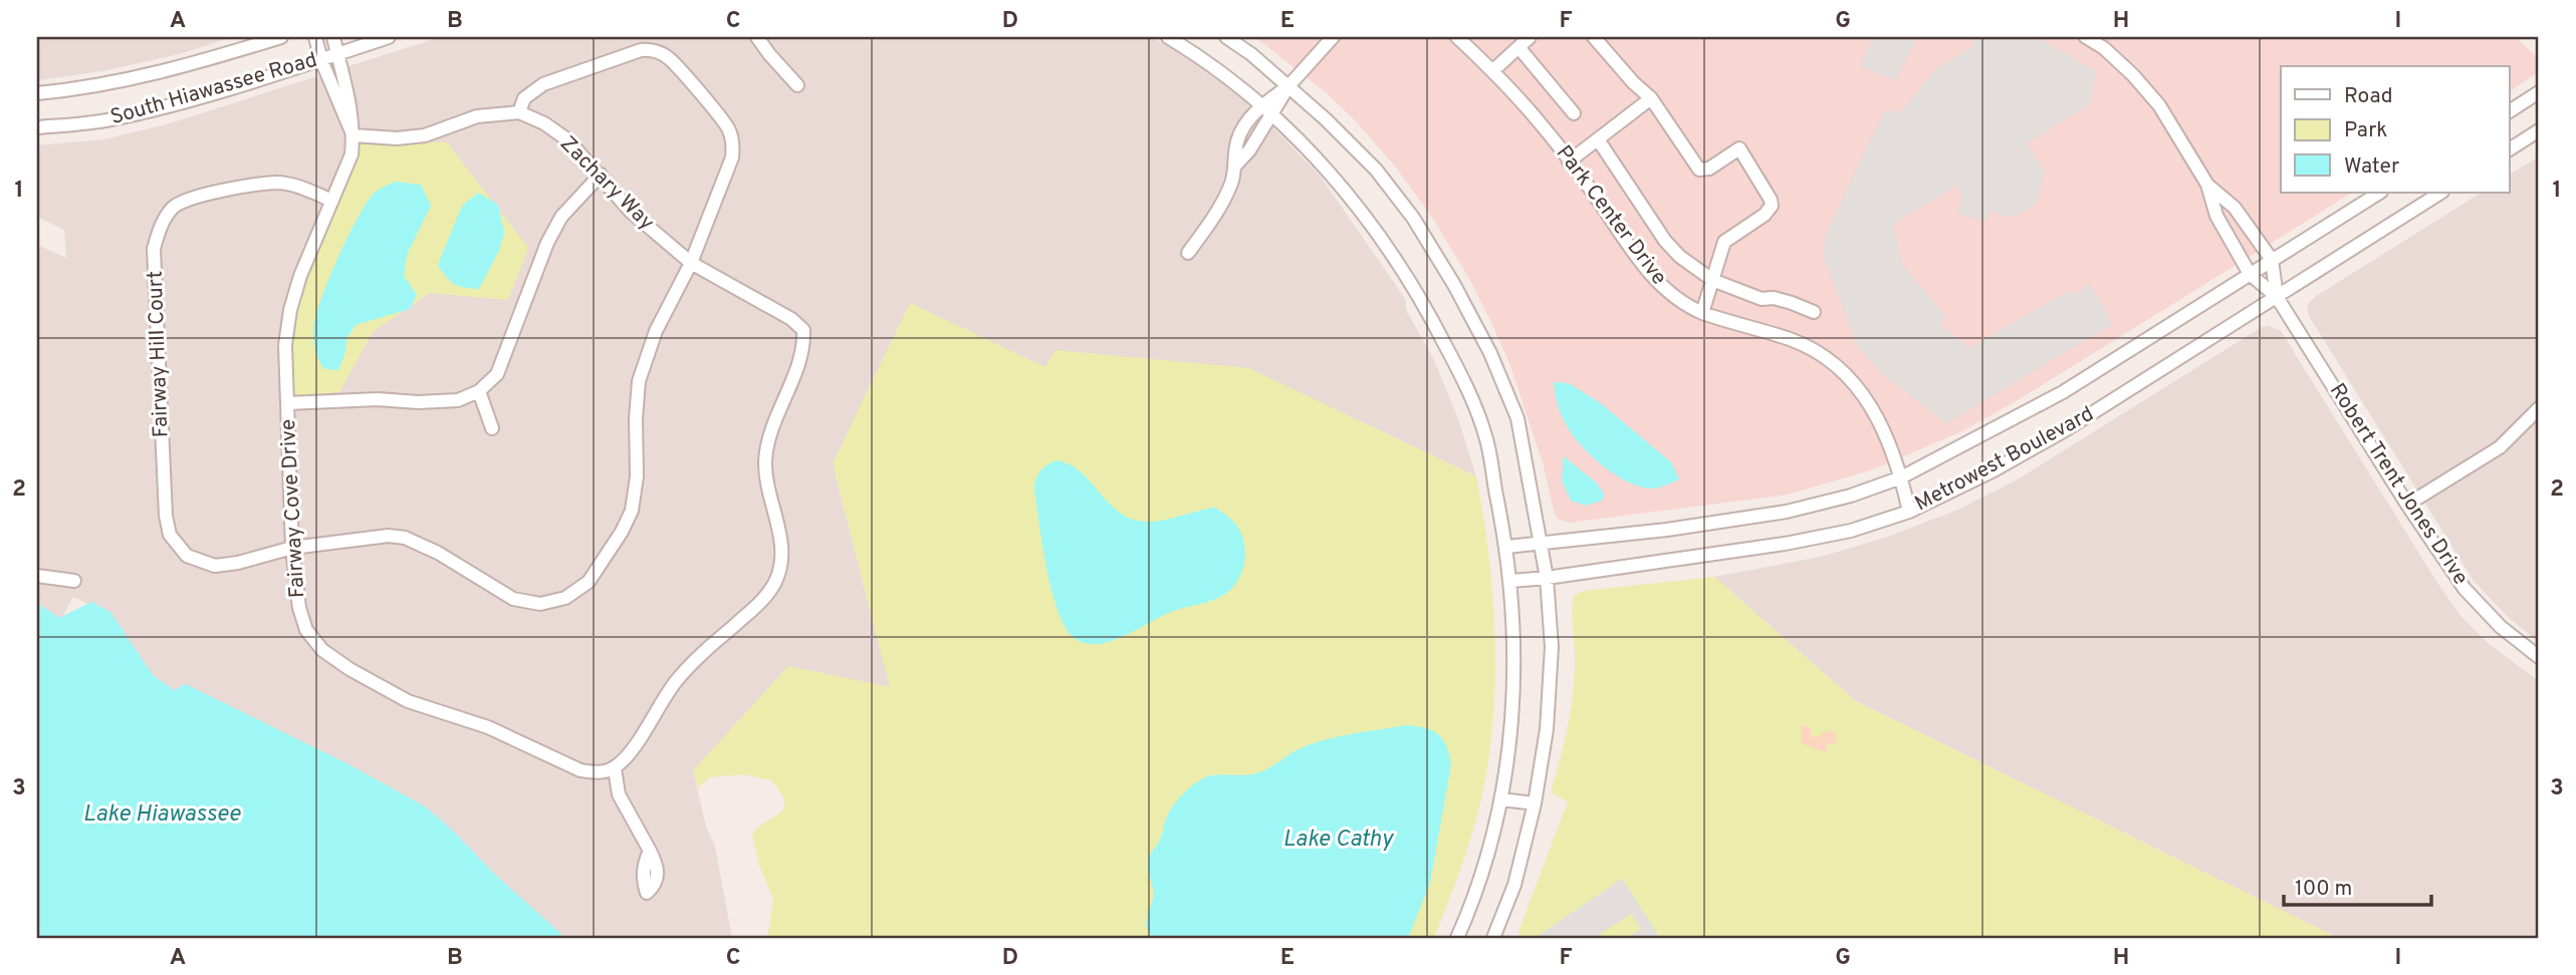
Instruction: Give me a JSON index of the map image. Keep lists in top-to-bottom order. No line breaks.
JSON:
{"streets":{"street":["South Hiawassee Road","Zachary Way","Park Center Drive","Fairway Hill Court","Metrowest Boulevard","Robert Trent Jones Drive","Fairway Cove Drive"]},"crossings":[["South Hiawassee Road","Fairway Cove Drive"],["Zachary Way","Fairway Hill Court"],["Zachary Way","Fairway Cove Drive"],["Park Center Drive","Metrowest Boulevard"],["Fairway Hill Court","Fairway Cove Drive"],["Metrowest Boulevard","Robert Trent Jones Drive"]],"water":["Lake Hiawassee","Lake Cathy"],"legend":["Road","Park","Water"],"scale_bar":"100 m","grid":{"columns":["A","B","C","D","E","F","G","H","I"],"rows":["1","2","3"]}}
